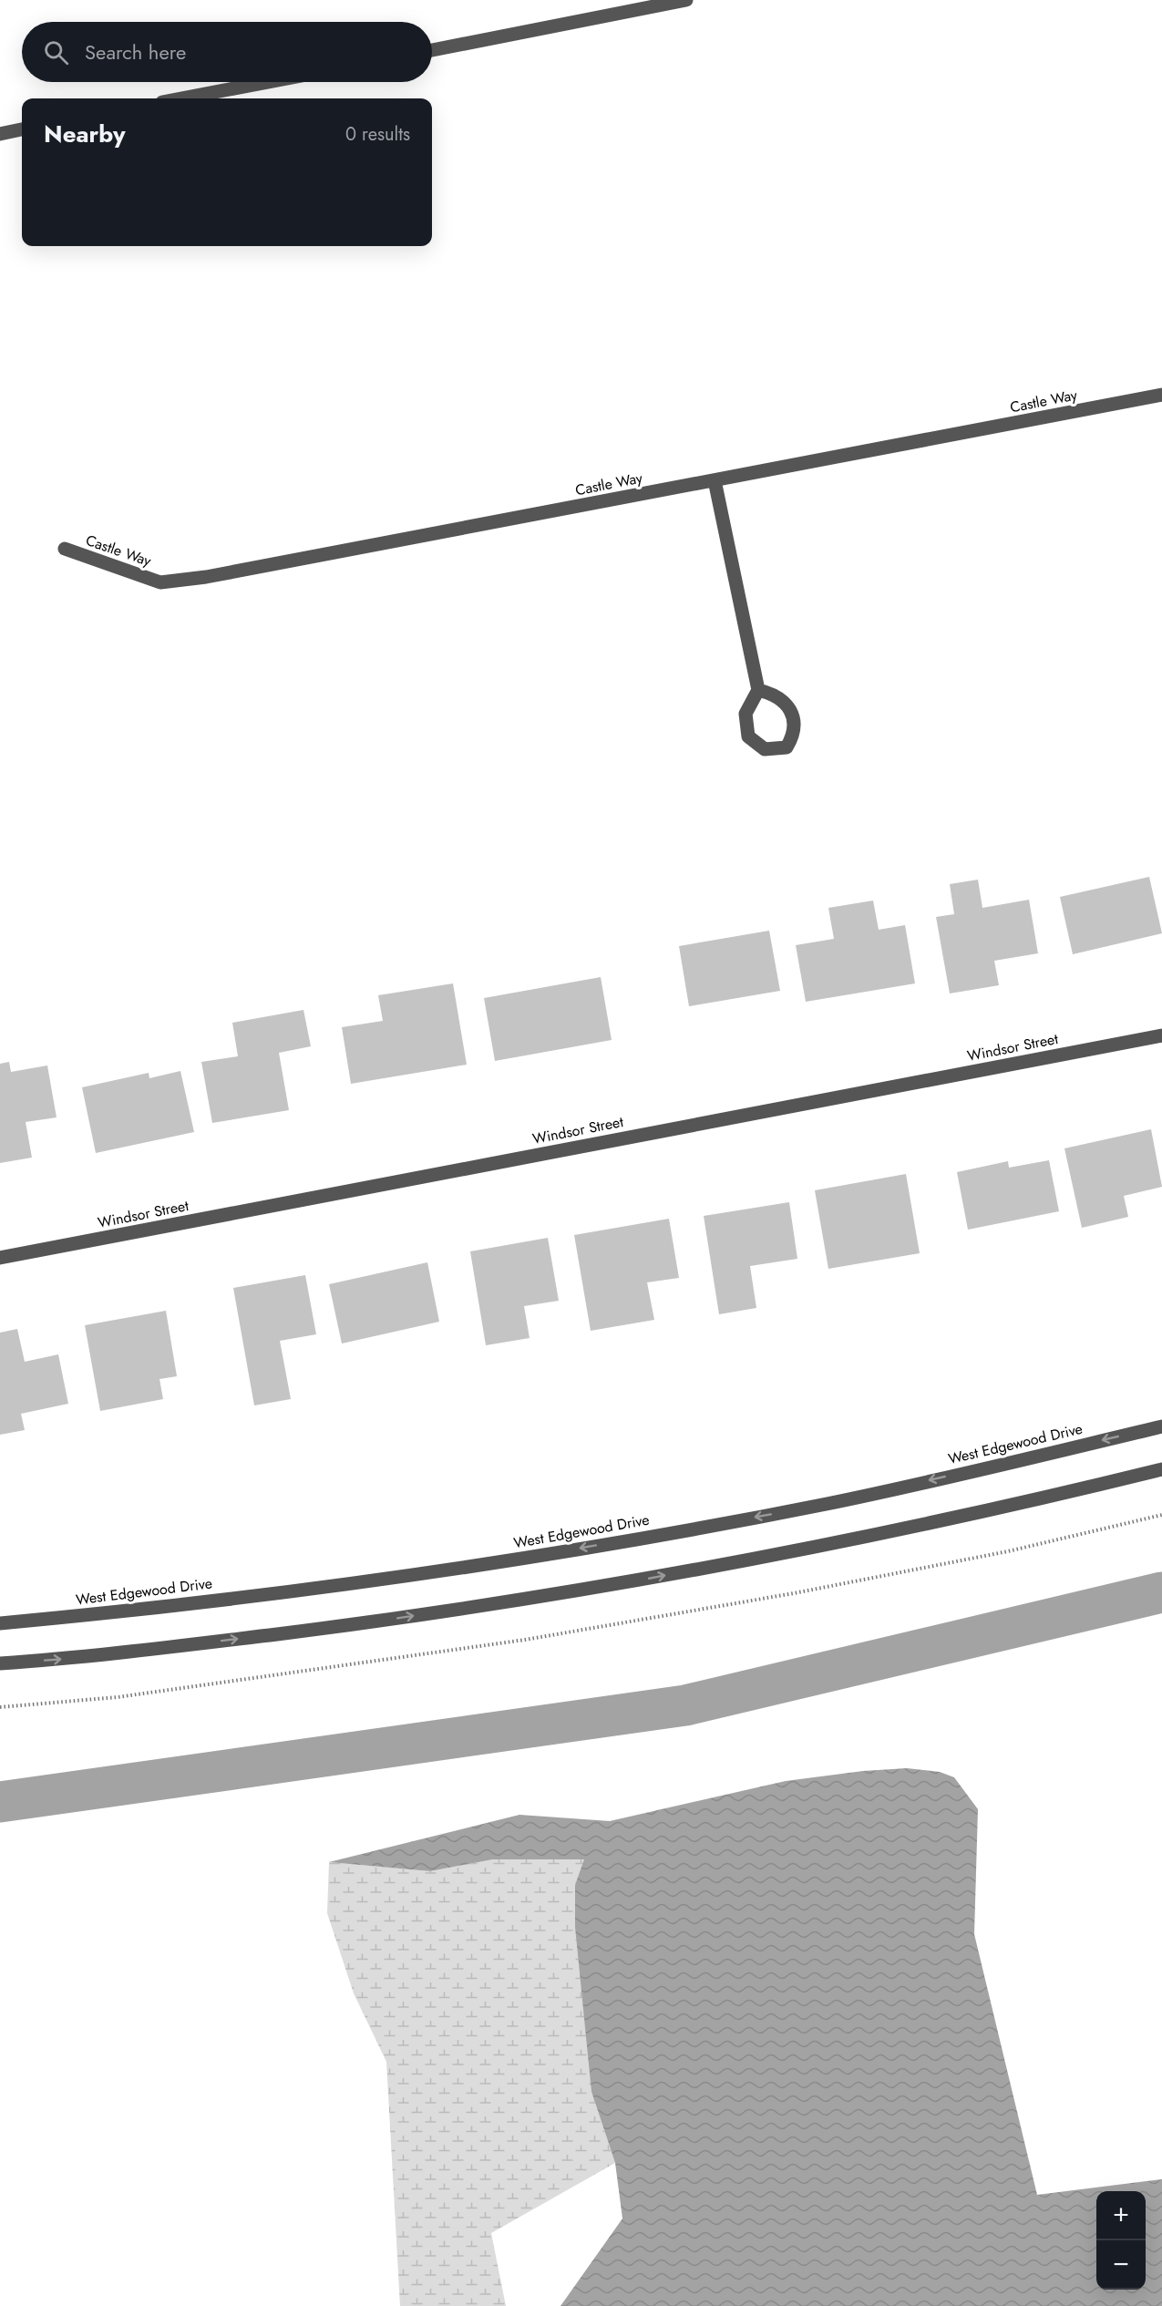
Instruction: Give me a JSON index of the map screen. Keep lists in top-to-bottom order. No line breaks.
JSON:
{"streets":{"street":["Castle Way","Windsor Street","West Edgewood Drive"]},"page":{"search":"Search here","heading":["Nearby","0 results"],"map_buttons":["+","−"]}}
